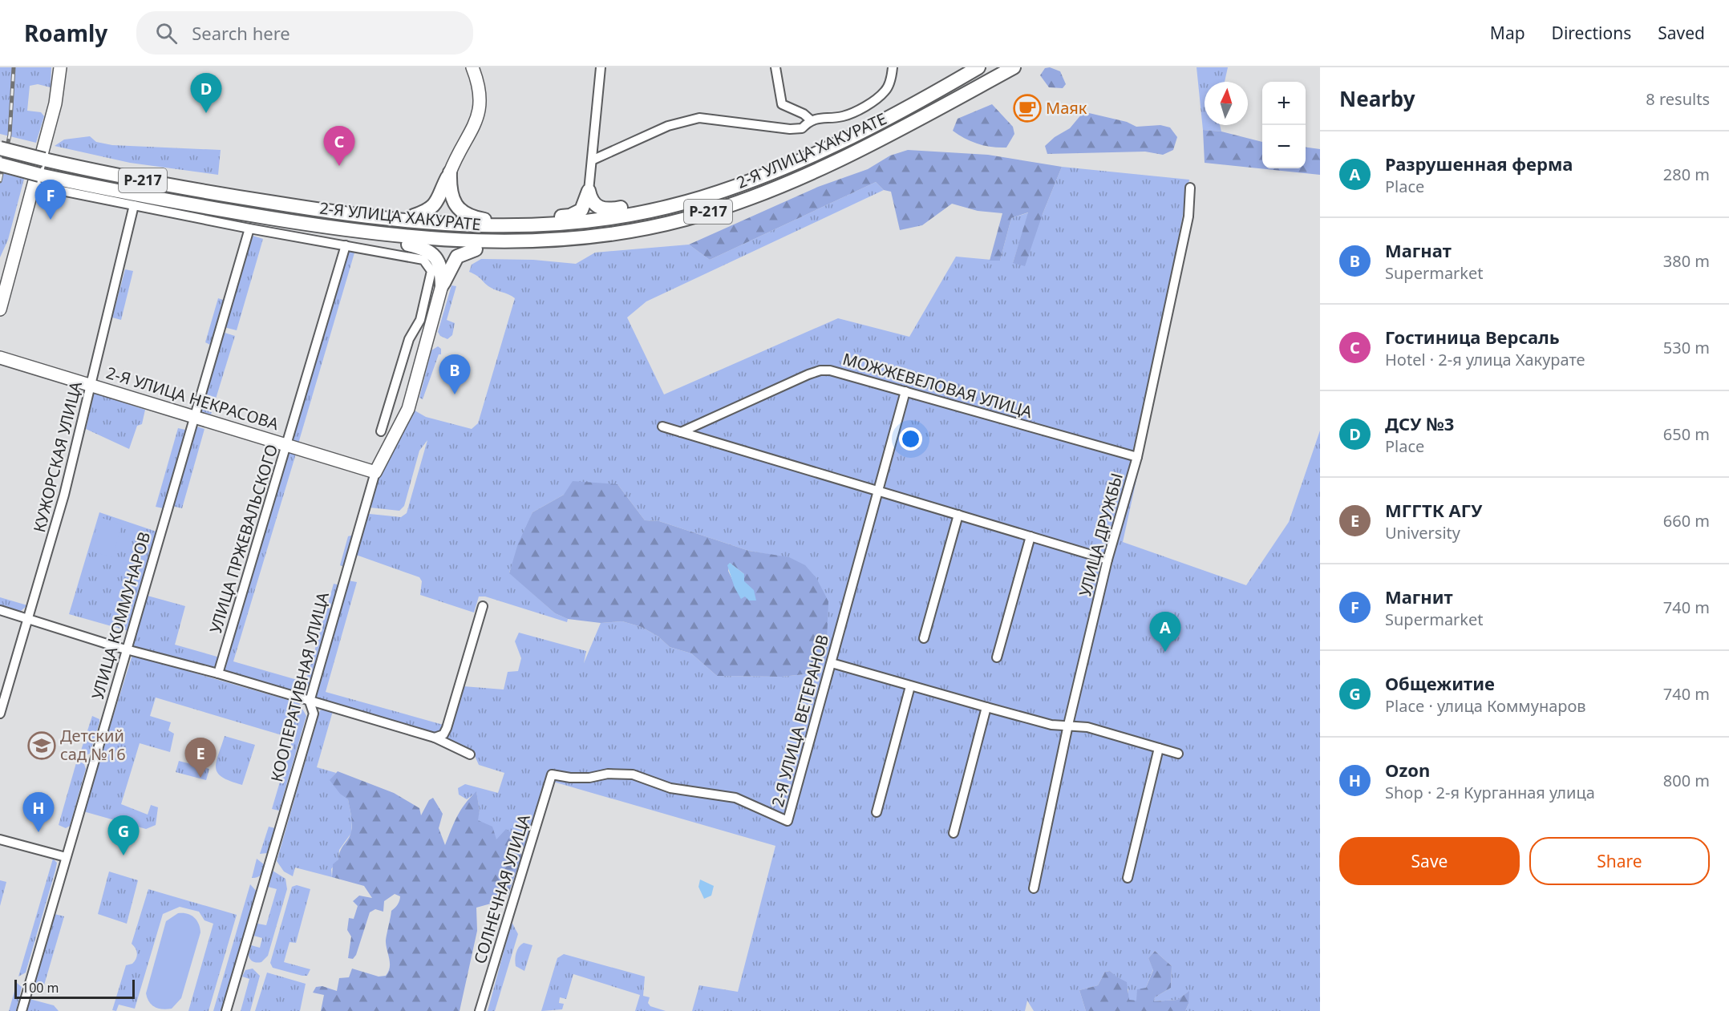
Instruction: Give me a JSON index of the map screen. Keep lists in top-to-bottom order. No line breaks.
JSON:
{"streets":{"main road":["2-Я УЛИЦА ХАКУРАТЕ","Р-217","2-Я УЛИЦА НЕКРАСОВА","КООПЕРАТИВНАЯ УЛИЦА"],"street":["МОЖЖЕВЕЛОВАЯ УЛИЦА","КУЖОРСКАЯ УЛИЦА","УЛИЦА ДРУЖБЫ","УЛИЦА ПРЖЕВАЛЬСКОГО","УЛИЦА КОММУНАРОВ","2-Я УЛИЦА ВЕТЕРАНОВ","СОЛНЕЧНАЯ УЛИЦА"]},"crossings":[["2-Я УЛИЦА ХАКУРАТЕ","КУЖОРСКАЯ УЛИЦА"],["2-Я УЛИЦА ХАКУРАТЕ","УЛИЦА ПРЖЕВАЛЬСКОГО"],["2-Я УЛИЦА ХАКУРАТЕ","УЛИЦА КОММУНАРОВ"],["МОЖЖЕВЕЛОВАЯ УЛИЦА","УЛИЦА ДРУЖБЫ"],["МОЖЖЕВЕЛОВАЯ УЛИЦА","2-Я УЛИЦА ВЕТЕРАНОВ"],["2-Я УЛИЦА НЕКРАСОВА","КУЖОРСКАЯ УЛИЦА"],["2-Я УЛИЦА НЕКРАСОВА","УЛИЦА ПРЖЕВАЛЬСКОГО"],["2-Я УЛИЦА НЕКРАСОВА","УЛИЦА КОММУНАРОВ"],["2-Я УЛИЦА НЕКРАСОВА","КООПЕРАТИВНАЯ УЛИЦА"],["2-Я УЛИЦА ВЕТЕРАНОВ","СОЛНЕЧНАЯ УЛИЦА"]],"places":{"cafe":["Маяк"],"school or university":["Детский сад №16"]},"scale_bar":"100 m","north":"top","page":{"header":"Roamly","search":"Search here","nav":["Map","Directions","Saved"],"heading":["Nearby","8 results"],"pins":["D","C","F","B","A","E","H","G"],"map_buttons":["+","−"],"list":[{"mark":"A","name":"Разрушенная ферма","note":"Place","value":"280 m"},{"mark":"B","name":"Магнат","note":"Supermarket","value":"380 m"},{"mark":"C","name":"Гостиница Версаль","note":"Hotel · 2-я улица Хакурате","value":"530 m"},{"mark":"D","name":"ДСУ №3","note":"Place","value":"650 m"},{"mark":"E","name":"МГГТК АГУ","note":"University","value":"660 m"},{"mark":"F","name":"Магнит","note":"Supermarket","value":"740 m"},{"mark":"G","name":"Общежитие","note":"Place · улица Коммунаров","value":"740 m"},{"mark":"H","name":"Ozon","note":"Shop · 2-я Курганная улица","value":"800 m"}],"buttons":["Save","Share"],"scale":"100 m"}}
